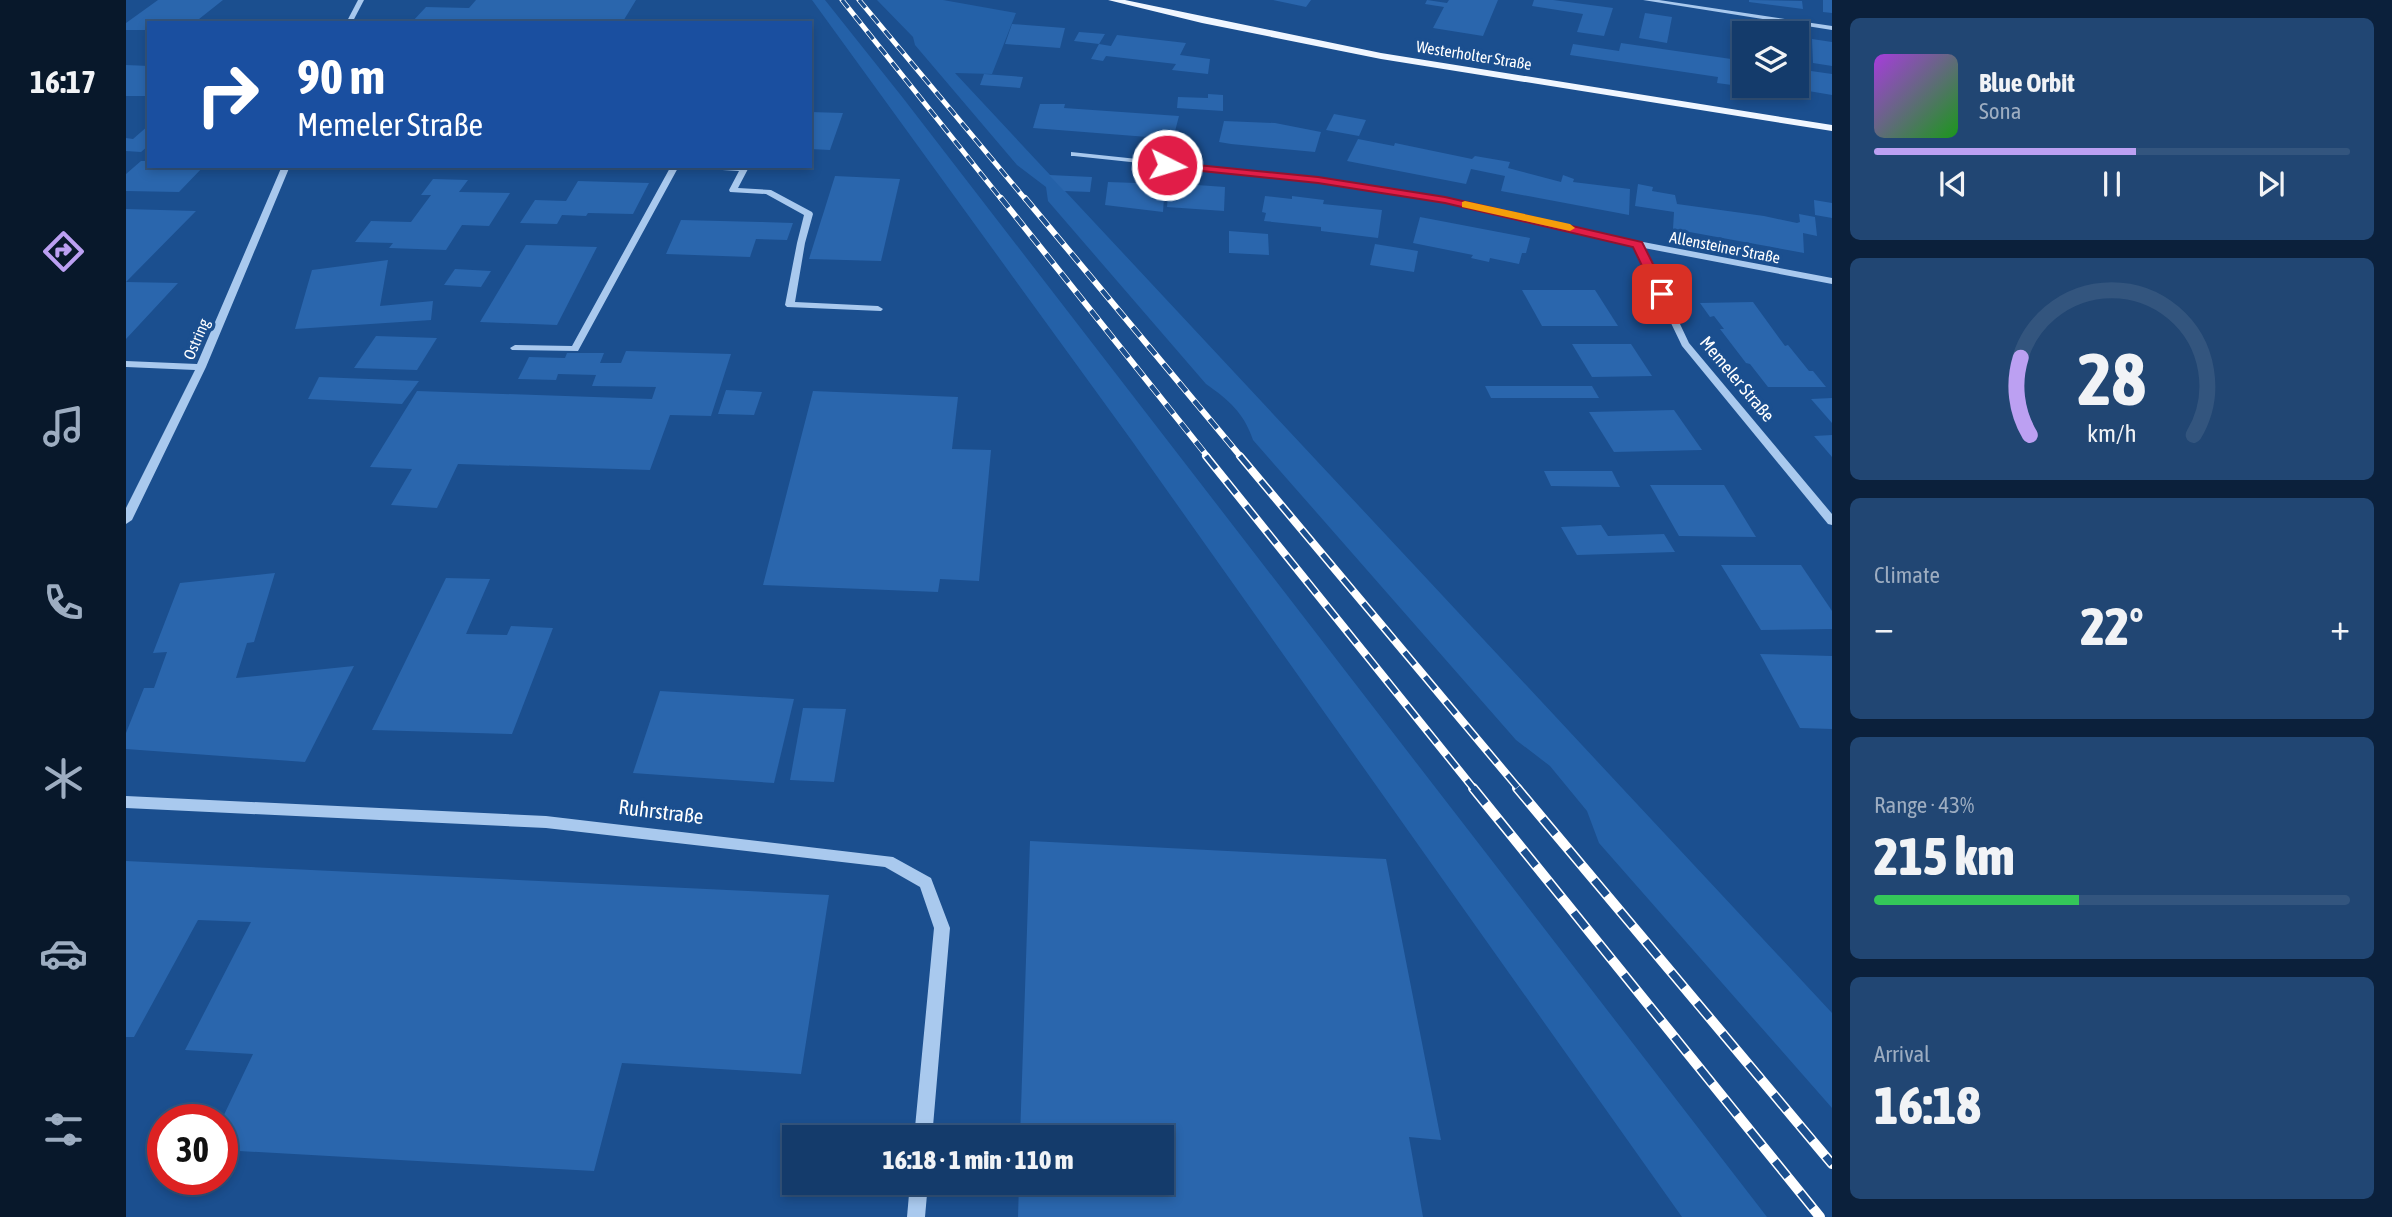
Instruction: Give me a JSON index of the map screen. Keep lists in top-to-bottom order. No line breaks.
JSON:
{"streets":{"main road":["Westerholter Straße"],"street":["Allensteiner Straße","Ostring","Memeler Straße","Ruhrstraße"]},"crossings":[["Allensteiner Straße","Memeler Straße"]],"page":{"tabs":"16:17","turn":["90 m","Memeler Straße"],"song":["Blue Orbit","Sona"],"tile":["Climate",["Range · 43%","215 km"],["Arrival","16:18"]],"heat":["−","22°","+"],"limit":"30","trip":"16:18 · 1 min · 110 m","gauge":["28","km/h"]}}
